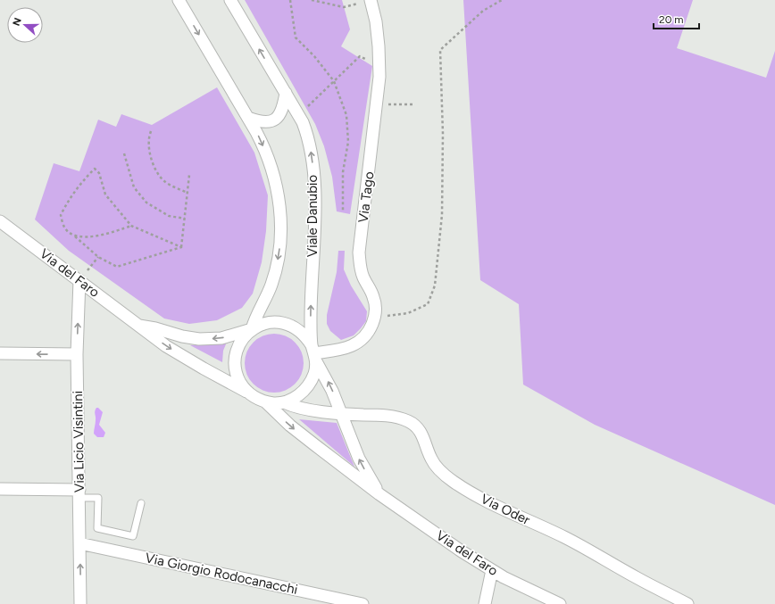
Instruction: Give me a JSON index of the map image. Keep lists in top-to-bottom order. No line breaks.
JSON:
{"streets":{"street":["Via Tago","Viale Danubio","Via del Faro","Via Licio Visintini","Via Oder","Via Giorgio Rodocanacchi"]},"crossings":[["Via Tago","Viale Danubio"],["Via Tago","Via del Faro"],["Via Tago","Via Oder"],["Viale Danubio","Via del Faro"],["Viale Danubio","Via Oder"],["Via del Faro","Via Licio Visintini"],["Via del Faro","Via Oder"],["Via Licio Visintini","Via Giorgio Rodocanacchi"]],"one_way":["Via del Faro","Via Licio Visintini"],"scale_bar":"20 m","north":"left"}
